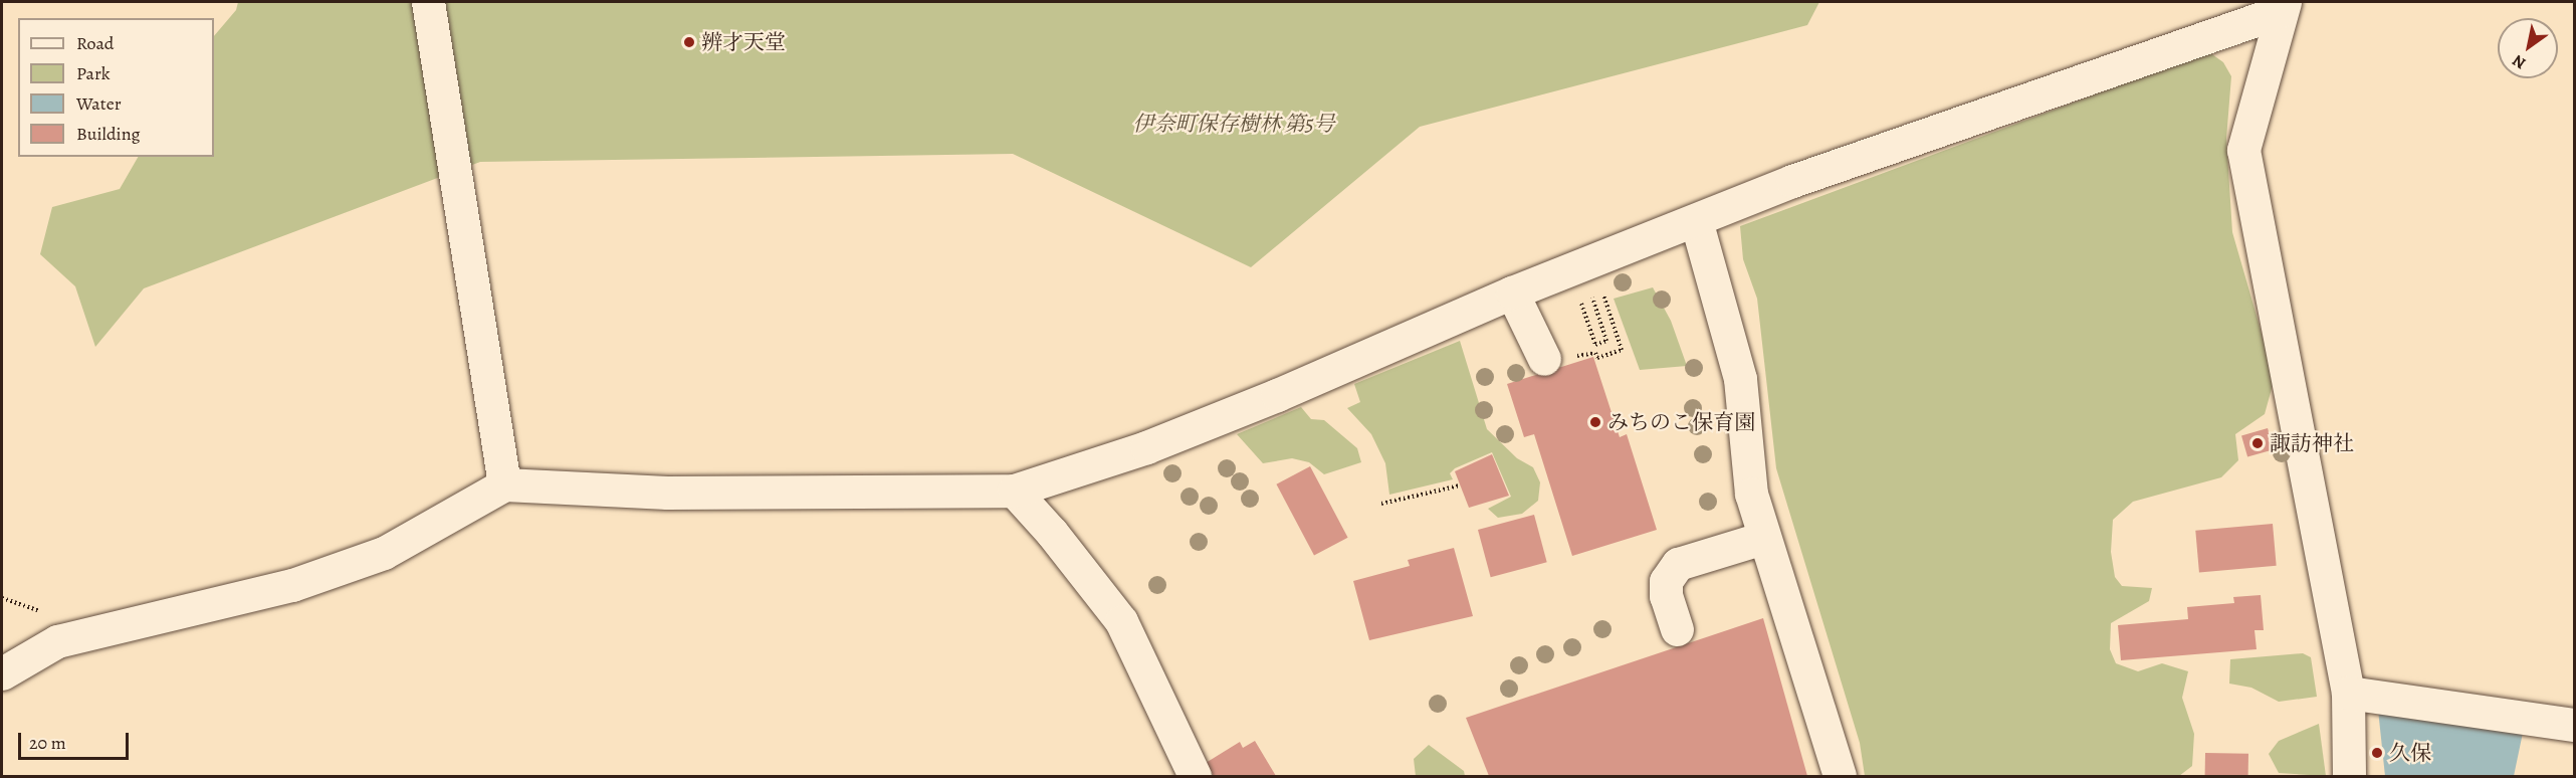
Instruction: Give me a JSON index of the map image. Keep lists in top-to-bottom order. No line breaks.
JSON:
{"parks":["伊奈町保存樹林 第5号"],"places":["辨才天堂","みちのこ保育園","諏訪神社","久保"],"legend":["Road","Park","Water","Building"],"scale_bar":"20 m","north":"bottom left"}
